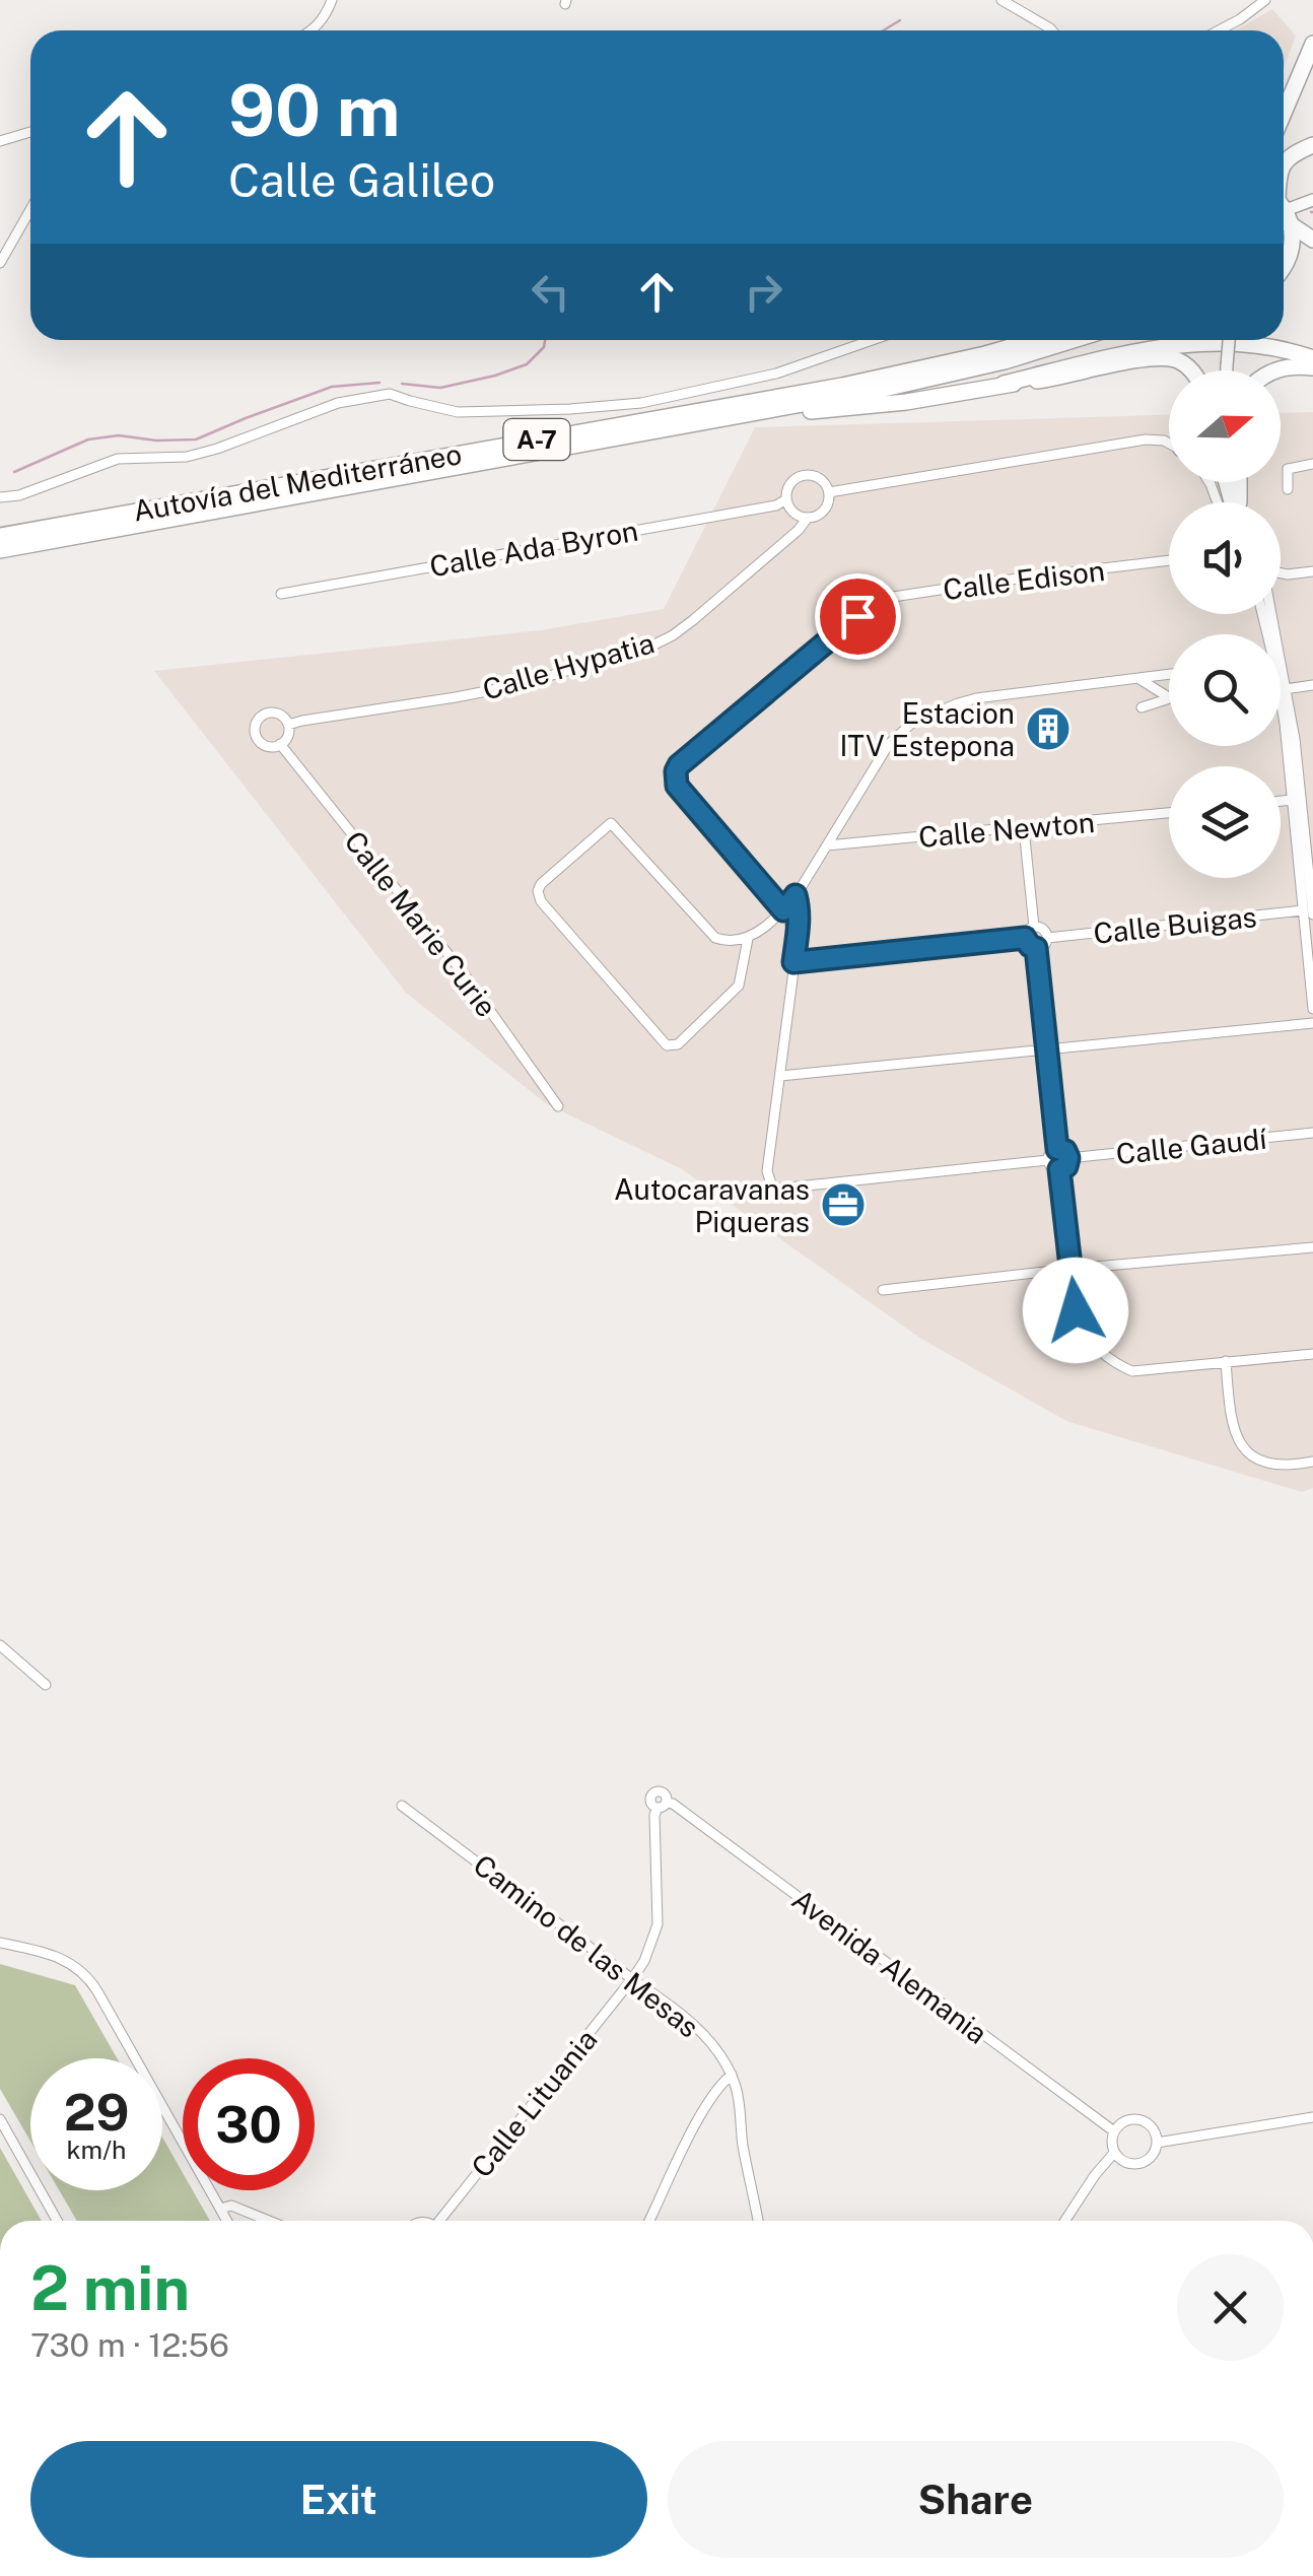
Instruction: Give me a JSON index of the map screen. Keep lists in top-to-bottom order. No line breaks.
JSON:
{"streets":{"highway":["A-7","Autovía del Mediterráneo"],"street":["Calle Ada Byron","Calle Edison","Calle Hypatia","Calle Newton","Calle Marie Curie","Calle Buigas","Calle Gaudí","Camino de las Mesas","Avenida Alemania","Calle Lituania"]},"crossings":[["Calle Ada Byron","Calle Hypatia"],["Calle Hypatia","Calle Marie Curie"],["Camino de las Mesas","Calle Lituania"],["Avenida Alemania","Calle Lituania"]],"places":{"building":["Estacion ITV Estepona"],"office":["Autocaravanas Piqueras"]},"north":"right","page":{"turn":["90 m","Calle Galileo"],"speed":"29 km/h","limit":"30","heading":["2 min","730 m · 12:56"],"buttons":["Exit","Share"]}}
